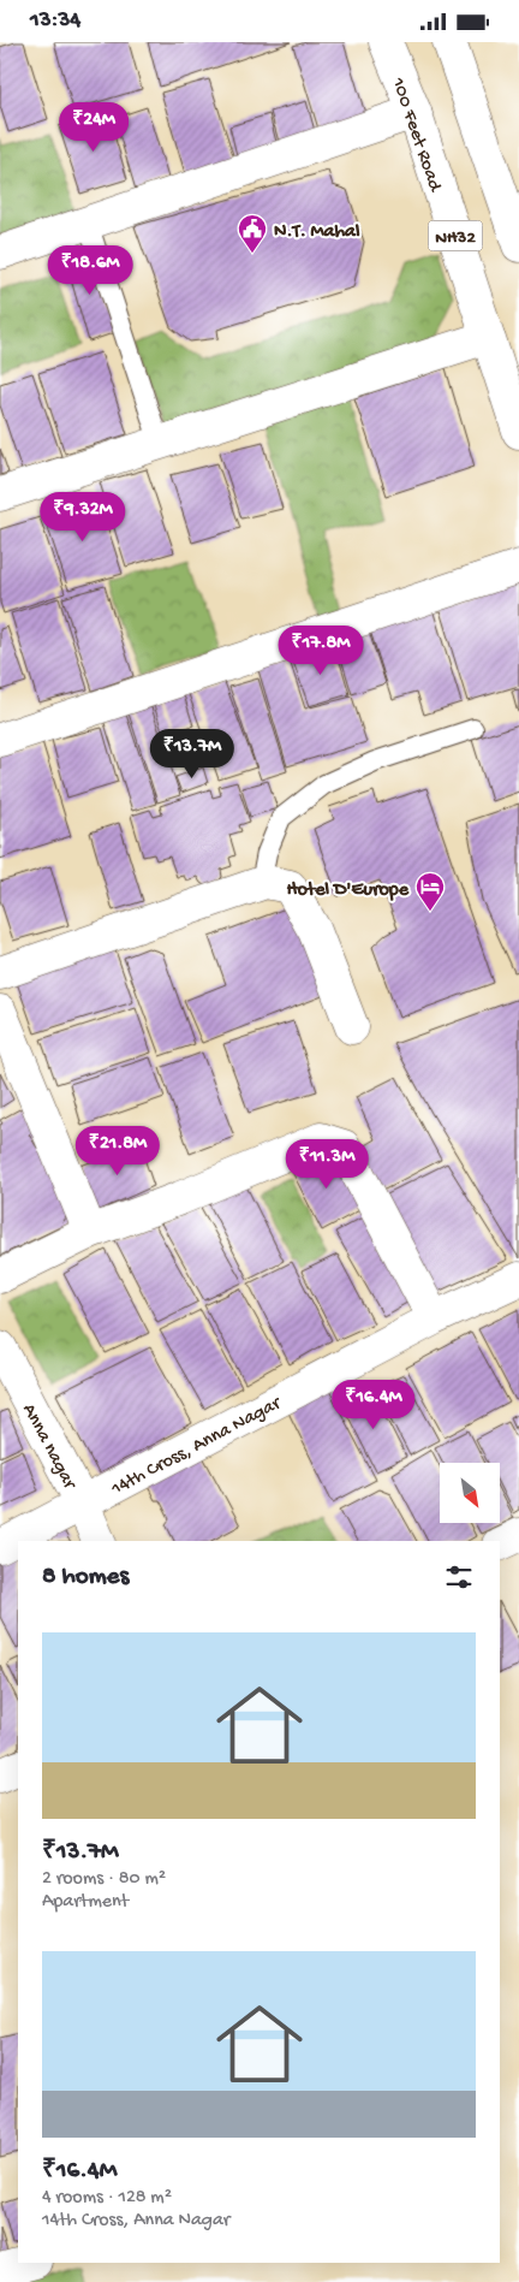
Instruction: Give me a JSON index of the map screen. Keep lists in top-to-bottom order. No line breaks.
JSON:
{"streets":{"main road":["100 Feet Road","NH32","14th Cross, Anna Nagar","Anna nagar"]},"crossings":[["14th Cross, Anna Nagar","Anna nagar"]],"places":{"public building":["N.T. Mahal"],"hotel":["Hotel D'Europe"]},"north":"bottom right","page":{"status":"13:34","price":["₹24M","₹18.6M","₹9.32M","₹17.8M","₹13.7M","₹21.8M","₹11.3M","₹16.4M"],"heading":"8 homes","list":[{"name":"₹13.7M","note":"2 rooms · 80 m² · Apartment"},{"name":"₹16.4M","note":"4 rooms · 128 m² · 14th Cross, Anna Nagar"}]}}
